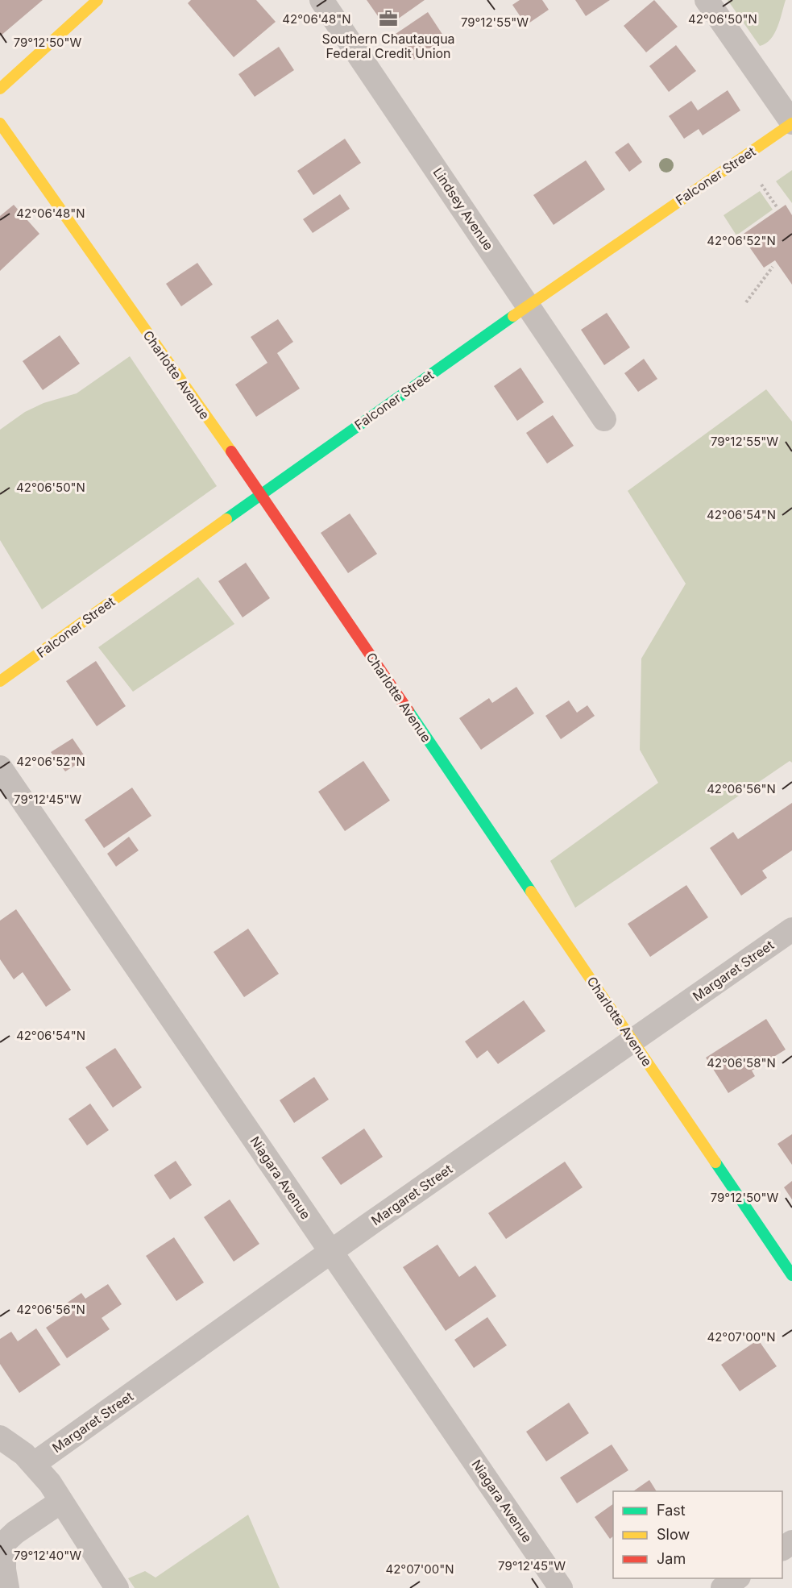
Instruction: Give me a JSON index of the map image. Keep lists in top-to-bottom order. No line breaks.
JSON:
{"streets":{"street":["Falconer Street","Lindsey Avenue","Charlotte Avenue","Margaret Street","Niagara Avenue"]},"crossings":[["Falconer Street","Lindsey Avenue"],["Falconer Street","Charlotte Avenue"],["Charlotte Avenue","Margaret Street"],["Margaret Street","Niagara Avenue"]],"places":{"office":["Southern Chautauqua Federal Credit Union"]},"legend":["Fast","Slow","Jam"],"coordinates":["42°06'48\"N","42°06'50\"N","79°12'55\"W","79°12'50\"W","42°06'52\"N","42°06'54\"N","42°06'56\"N","79°12'45\"W","42°06'58\"N","42°07'00\"N","79°12'40\"W"]}
